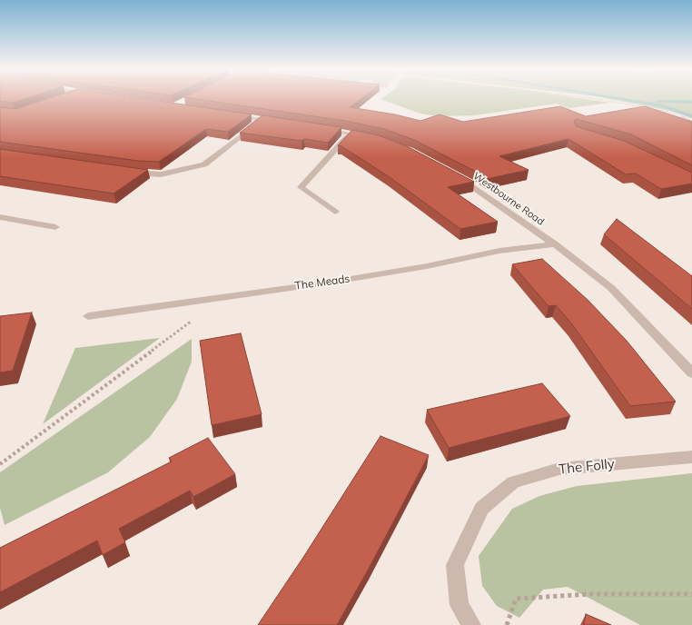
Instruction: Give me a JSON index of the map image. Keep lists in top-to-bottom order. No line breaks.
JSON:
{"streets":{"street":["Westbourne Road","The Meads","The Folly"]},"crossings":[["Westbourne Road","The Meads"]]}
